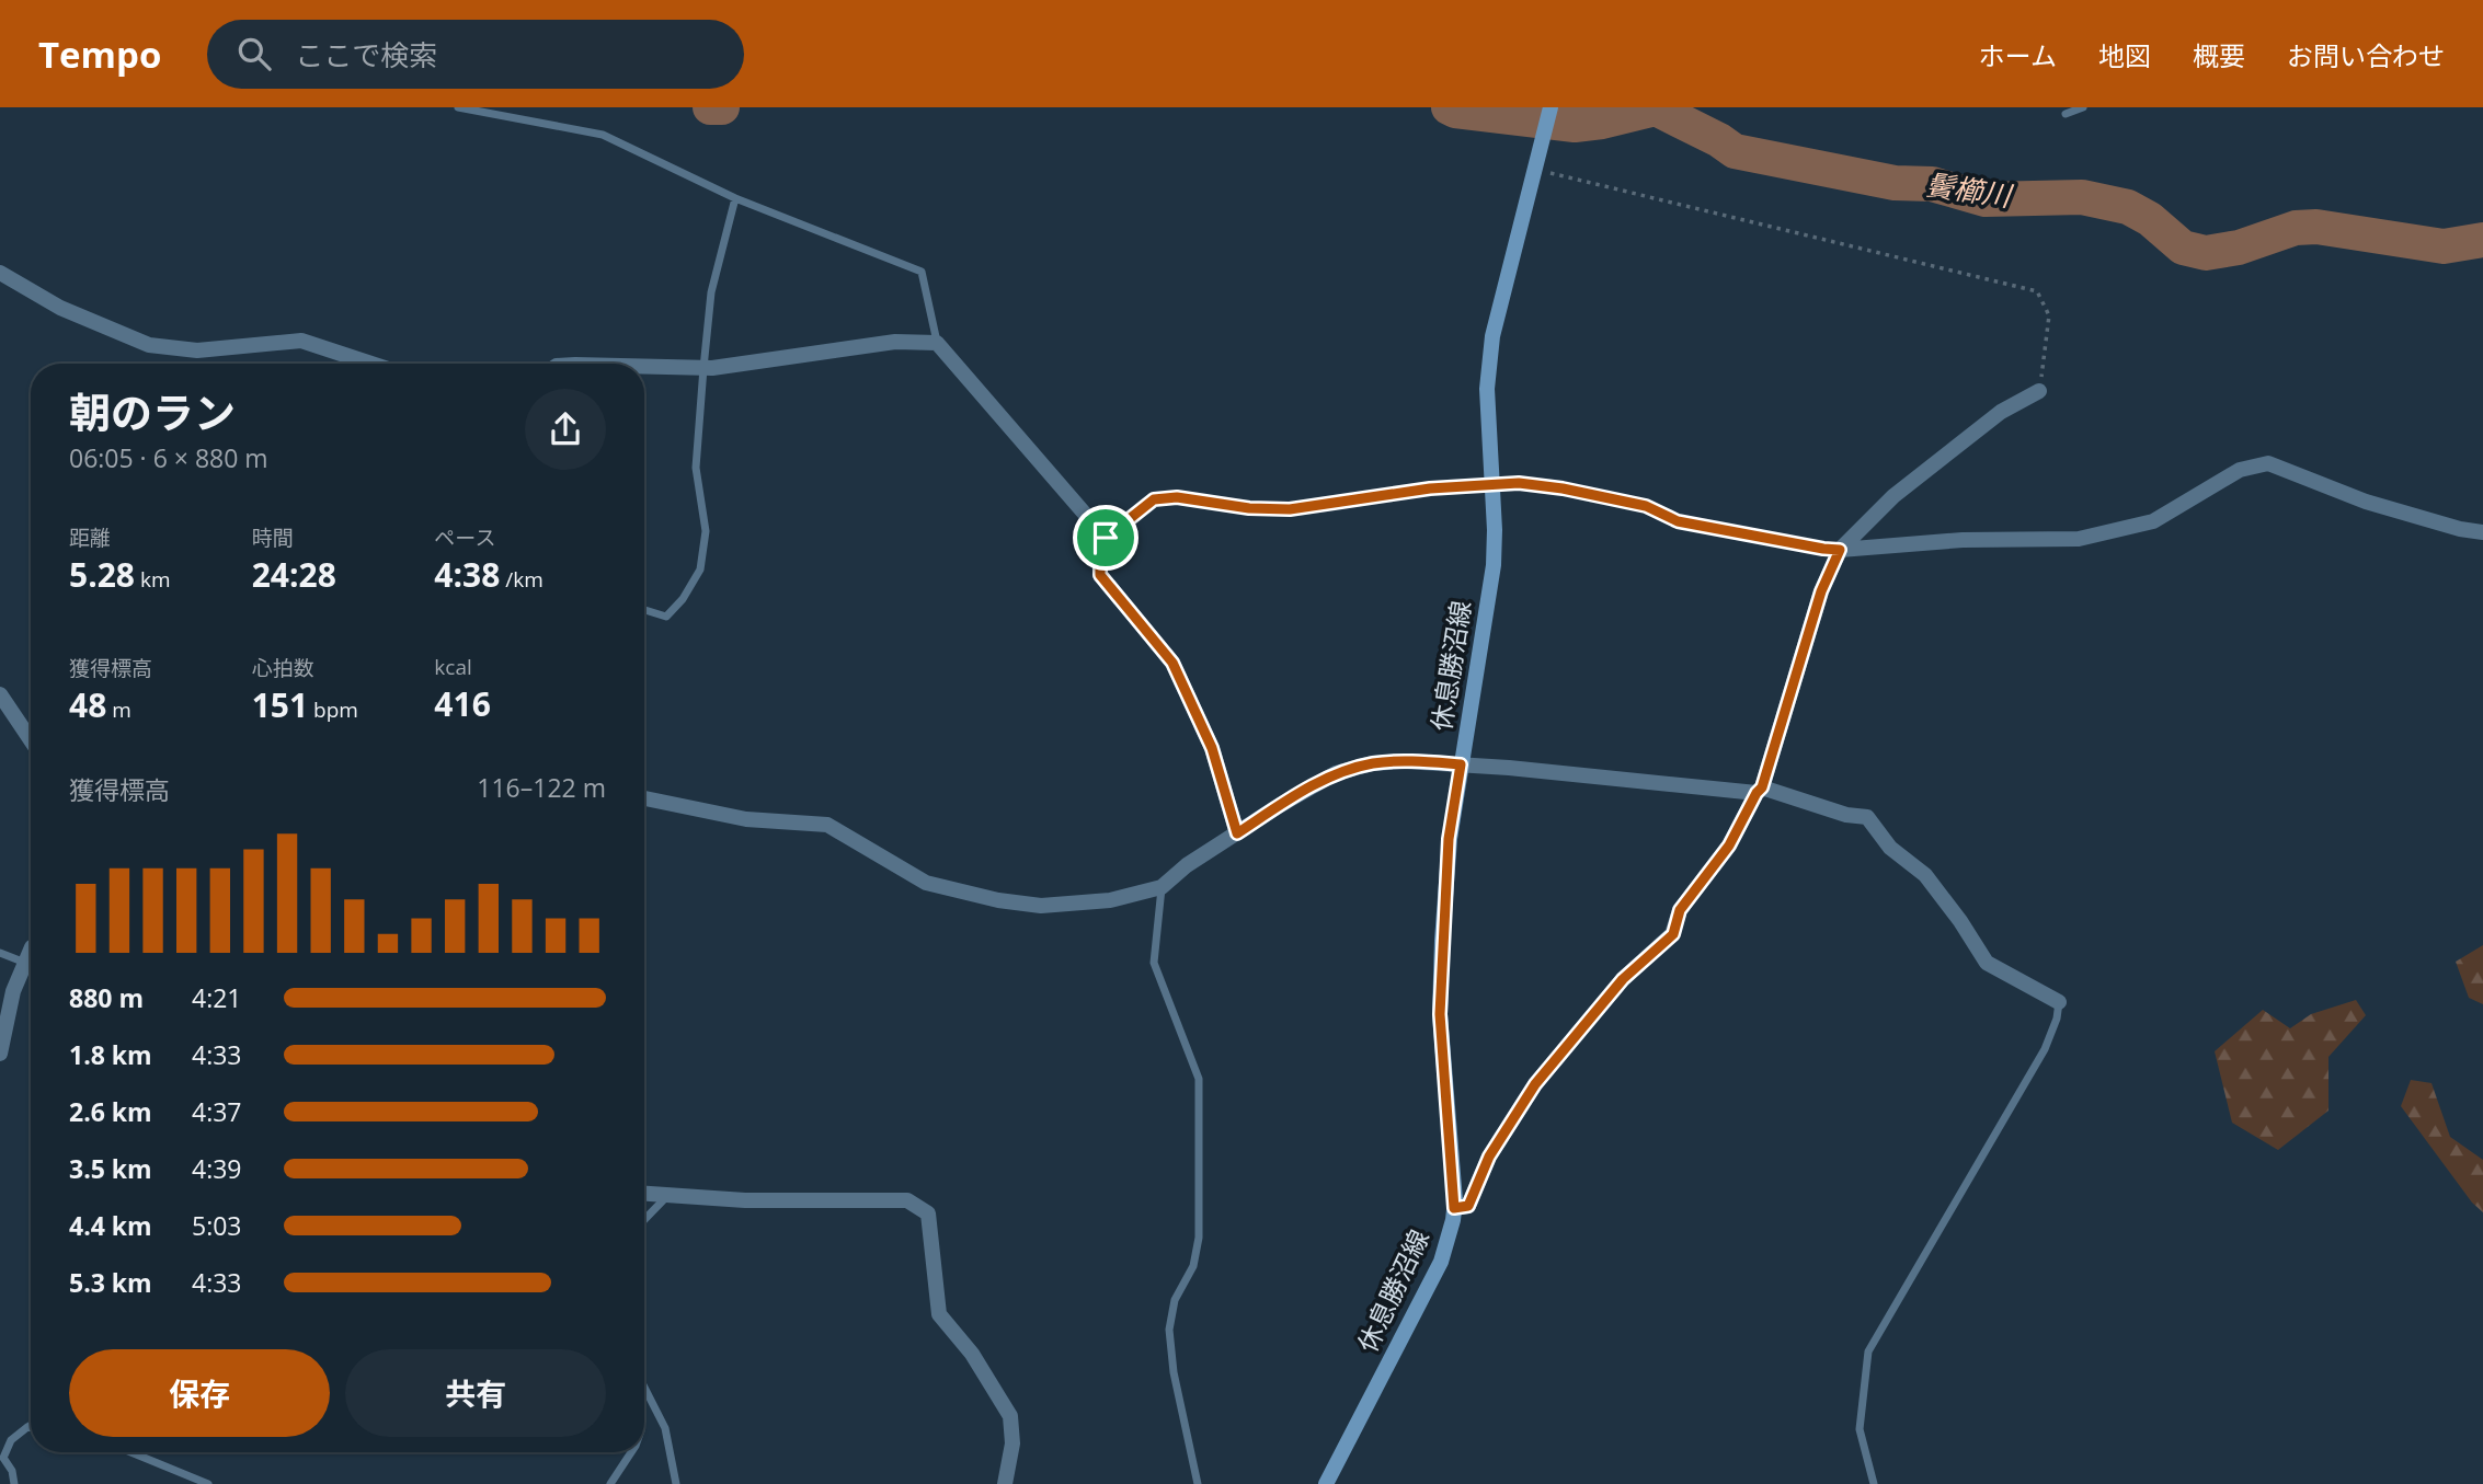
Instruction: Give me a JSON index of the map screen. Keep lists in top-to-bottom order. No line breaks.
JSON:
{"streets":{"main road":["休息勝沼線"]},"water":["鬢櫛川"],"page":{"header":"Tempo","search":"ここで検索","nav":["ホーム","地図","概要","お問い合わせ"],"heading":["朝のラン","06:05 · 6 × 880 m"],"stats":[["距離","5.28 km"],["時間","24:28"],["ペース","4:38 /km"],["獲得標高","48 m"],["心拍数","151 bpm"],["kcal","416"]],"chart":["獲得標高","116–122 m"],"list":[{"name":"880 m","note":"4:21"},{"name":"1.8 km","note":"4:33"},{"name":"2.6 km","note":"4:37"},{"name":"3.5 km","note":"4:39"},{"name":"4.4 km","note":"5:03"},{"name":"5.3 km","note":"4:33"}],"buttons":["保存","共有"]}}
